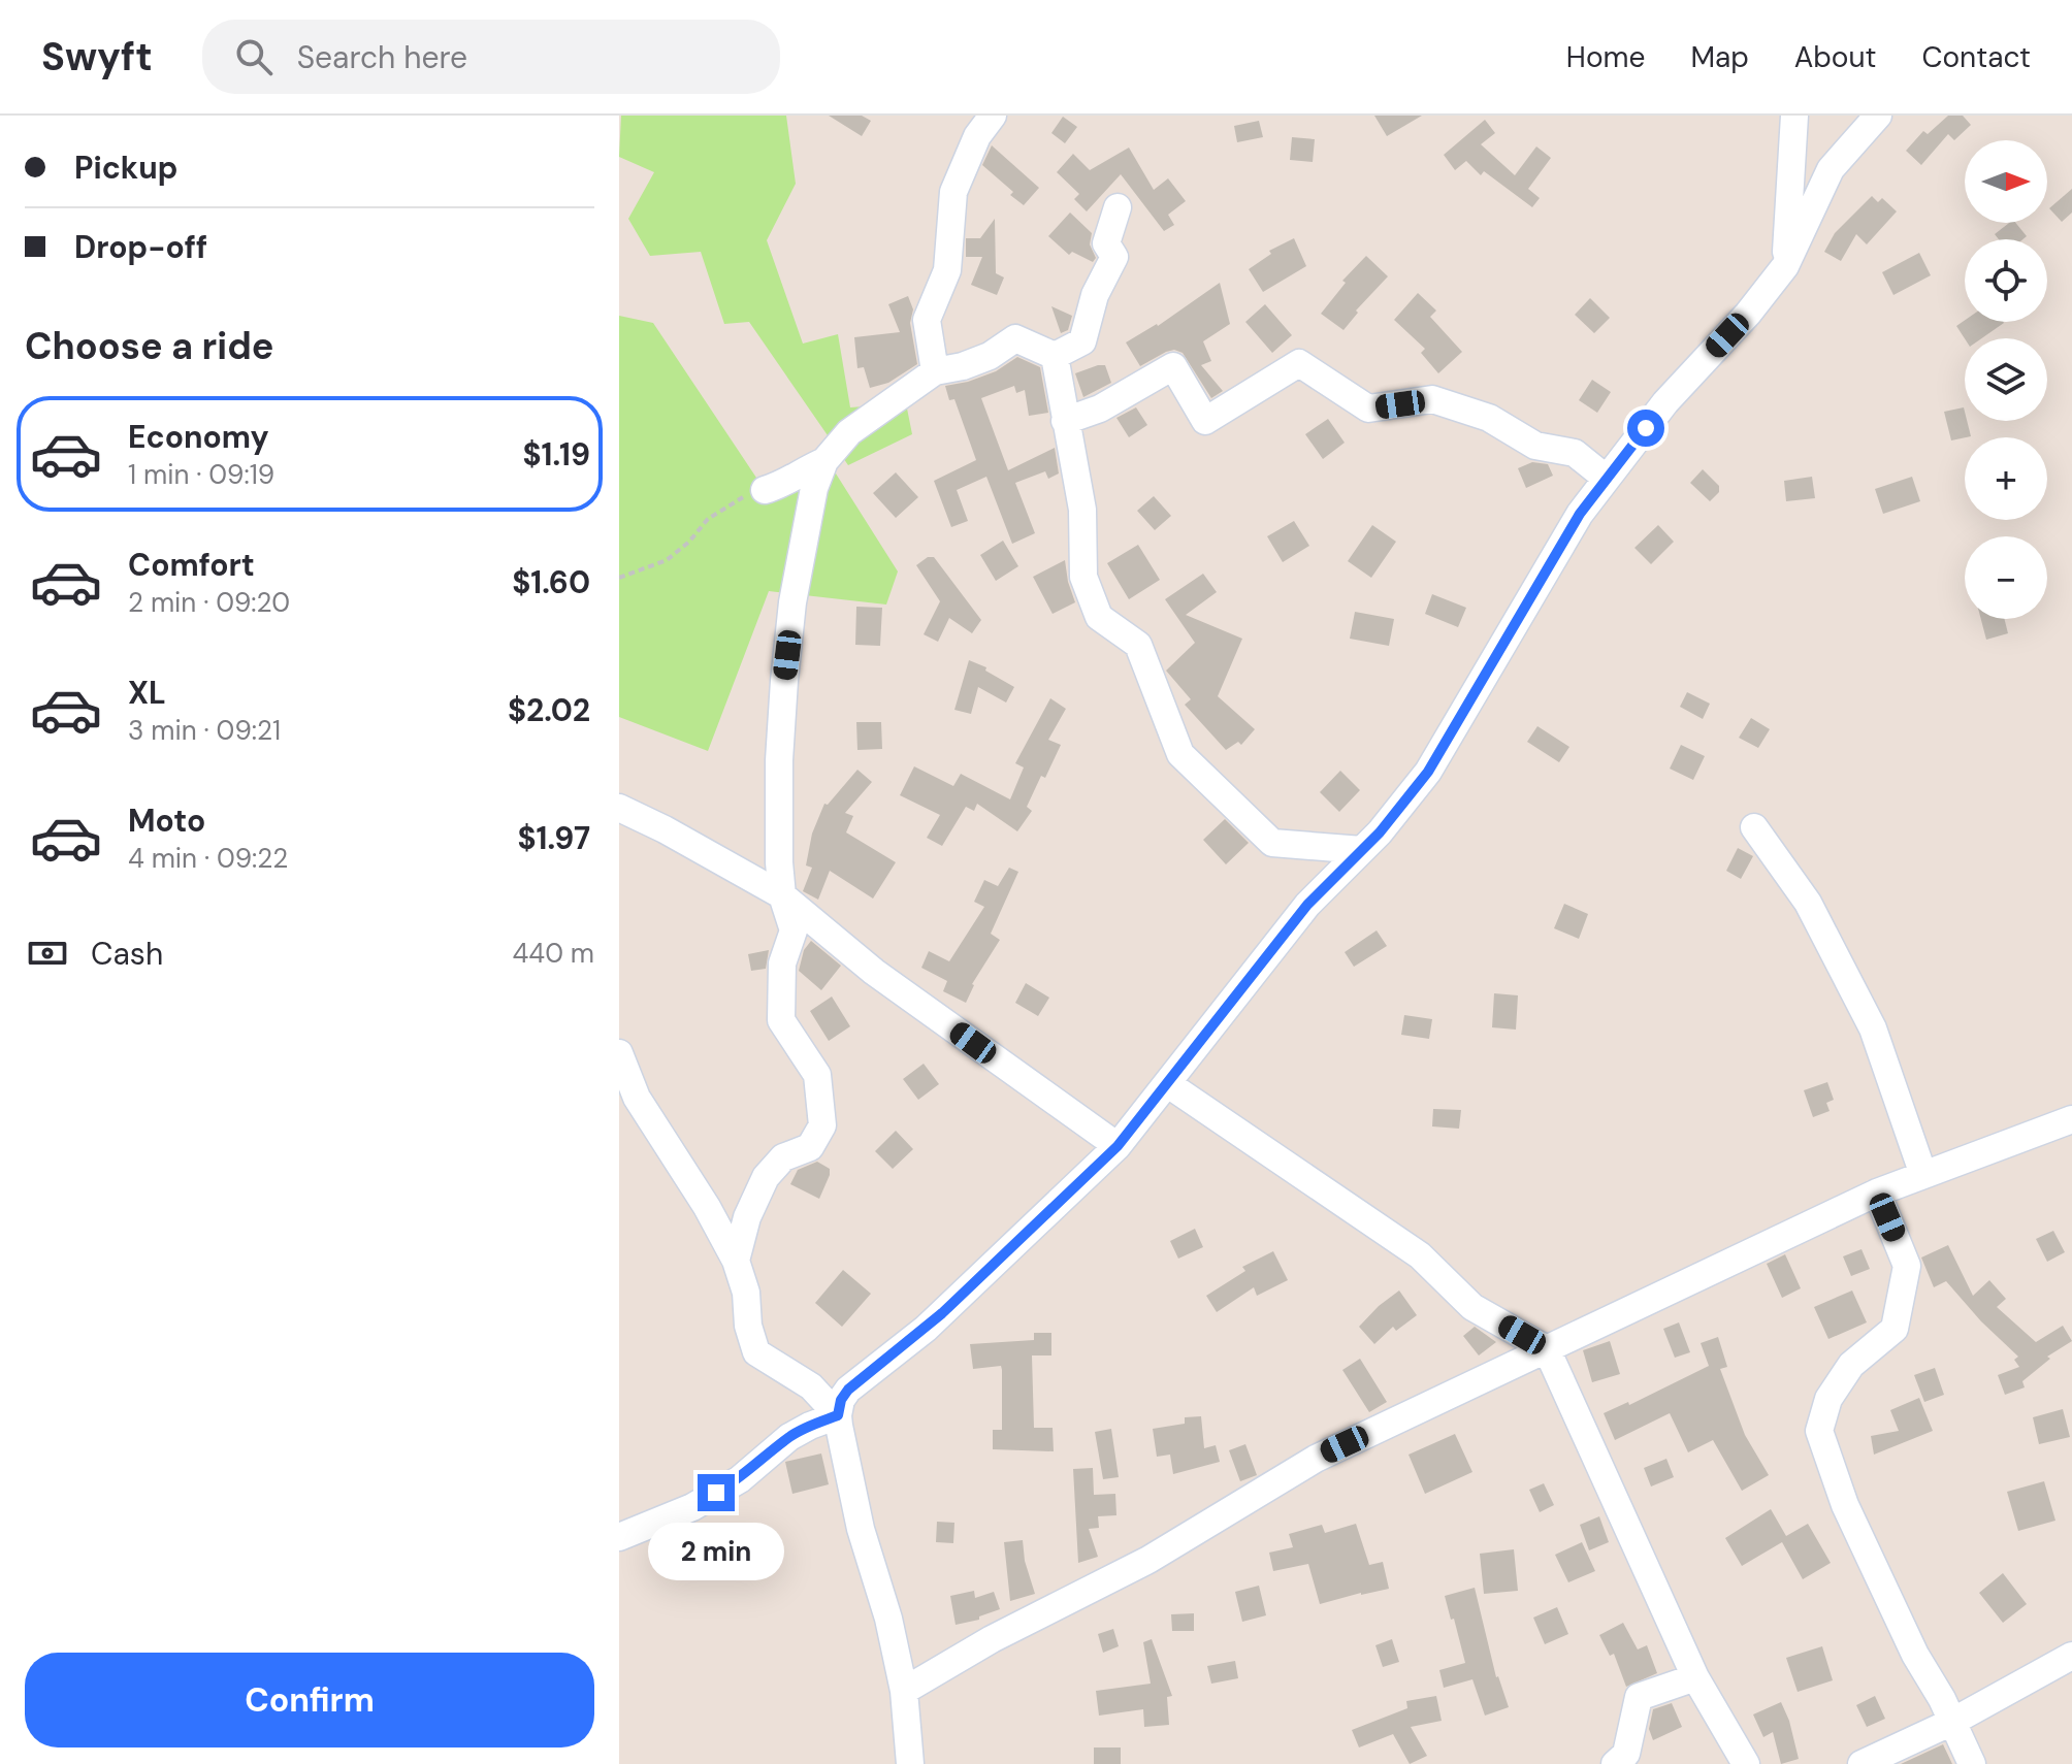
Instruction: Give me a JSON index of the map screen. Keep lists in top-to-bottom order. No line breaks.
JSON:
{"north":"right","page":{"header":"Swyft","search":"Search here","nav":["Home","Map","About","Contact"],"banner":["Pickup","Drop-off"],"map_buttons":["+","−"],"heading":"Choose a ride","list":[{"name":"Economy","note":"1 min · 09:19","value":"$1.19"},{"name":"Comfort","note":"2 min · 09:20","value":"$1.60"},{"name":"XL","note":"3 min · 09:21","value":"$2.02"},{"name":"Moto","note":"4 min · 09:22","value":"$1.97"}],"pay":["Cash","440 m"],"bubble":"2 min","buttons":"Confirm"}}
